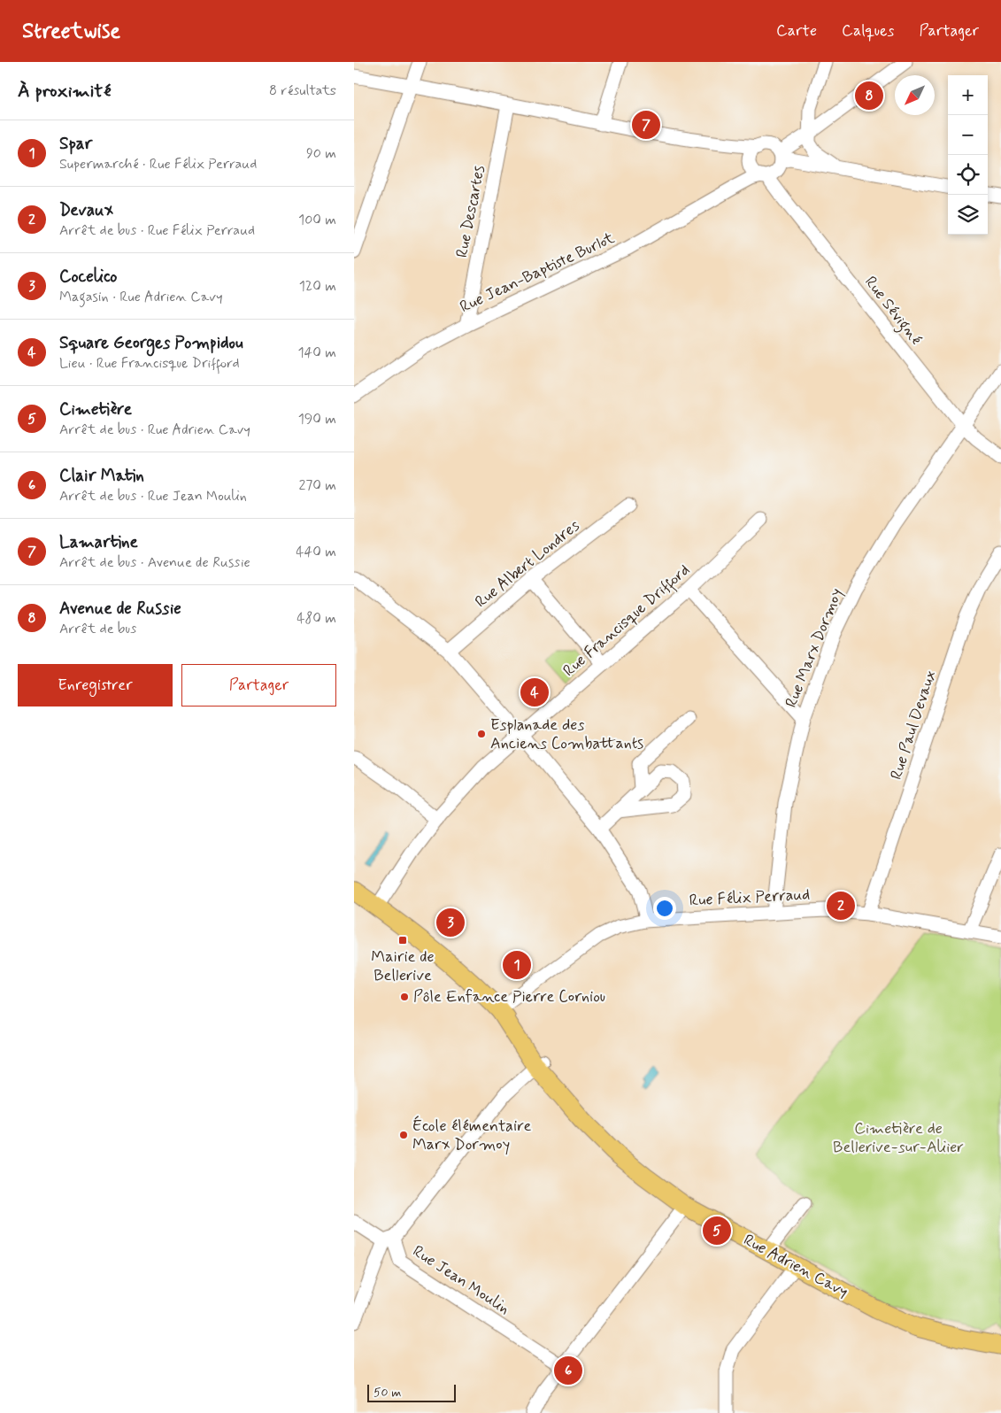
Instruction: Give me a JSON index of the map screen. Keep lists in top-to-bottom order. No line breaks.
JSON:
{"streets":{"main road":["Rue Adrien Cavy"],"street":["Rue Descartes","Rue Jean-Baptiste Burlot","Rue Sévigné","Rue Albert Londres","Rue Francisque Drifford","Rue Marx Dormoy","Rue Paul Devaux","Rue Félix Perraud","Rue Jean Moulin"]},"crossings":[["Rue Descartes","Rue Jean-Baptiste Burlot"],["Rue Jean-Baptiste Burlot","Rue Sévigné"],["Rue Sévigné","Rue Marx Dormoy"],["Rue Francisque Drifford","Rue Adrien Cavy"],["Rue Marx Dormoy","Rue Félix Perraud"],["Rue Paul Devaux","Rue Félix Perraud"],["Rue Félix Perraud","Rue Adrien Cavy"]],"parks":["Cimetière de Bellerive-sur-Aliier"],"places":{"other":["Esplanade des Anciens Combattants","Pôle Enfance Pierre Corniou","École élémentaire Marx Dormoy"],"transit":["Mairie de Bellerive"]},"scale_bar":"50 m","north":"bottom left","page":{"header":"Streetwise","nav":["Carte","Calques","Partager"],"heading":["À proximité","8 résultats"],"map_buttons":["+","−"],"pins":["8","7","4","2","3","1","5","6"],"list":[{"mark":"1","name":"Spar","note":"Supermarché · Rue Félix Perraud","value":"90 m"},{"mark":"2","name":"Devaux","note":"Arrêt de bus · Rue Félix Perraud","value":"100 m"},{"mark":"3","name":"Cocelico","note":"Magasin · Rue Adrien Cavy","value":"120 m"},{"mark":"4","name":"Square Georges Pompidou","note":"Lieu · Rue Francisque Drifford","value":"140 m"},{"mark":"5","name":"Cimetière","note":"Arrêt de bus · Rue Adrien Cavy","value":"190 m"},{"mark":"6","name":"Clair Matin","note":"Arrêt de bus · Rue Jean Moulin","value":"270 m"},{"mark":"7","name":"Lamartine","note":"Arrêt de bus · Avenue de Russie","value":"440 m"},{"mark":"8","name":"Avenue de Russie","note":"Arrêt de bus","value":"480 m"}],"buttons":["Enregistrer","Partager"],"scale":"50 m"}}
